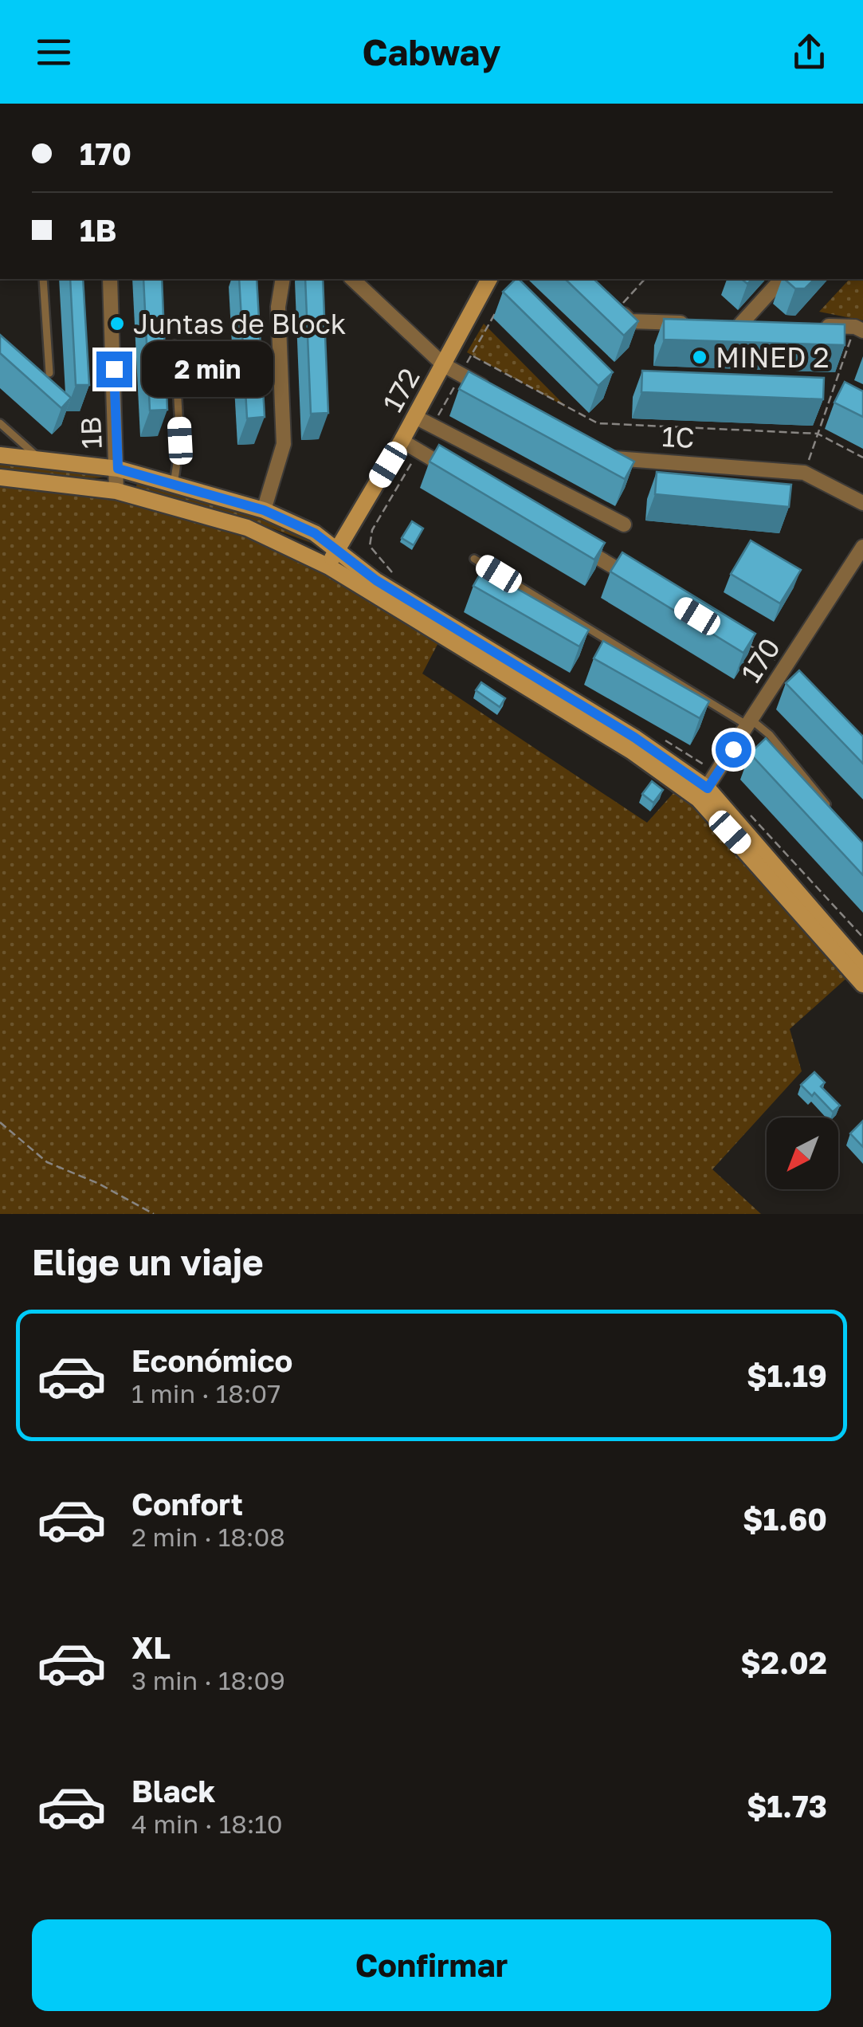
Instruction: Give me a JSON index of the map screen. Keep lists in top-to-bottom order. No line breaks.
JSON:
{"streets":{"street":["172","1B","1C","170"]},"places":["Juntas de Block","MINED 2"],"north":"bottom left","page":{"header":"Cabway","banner":["170","1B"],"bubble":"2 min","heading":"Elige un viaje","list":[{"name":"Económico","note":"1 min · 18:07","value":"$1.19"},{"name":"Confort","note":"2 min · 18:08","value":"$1.60"},{"name":"XL","note":"3 min · 18:09","value":"$2.02"},{"name":"Black","note":"4 min · 18:10","value":"$1.73"}],"buttons":"Confirmar"}}
